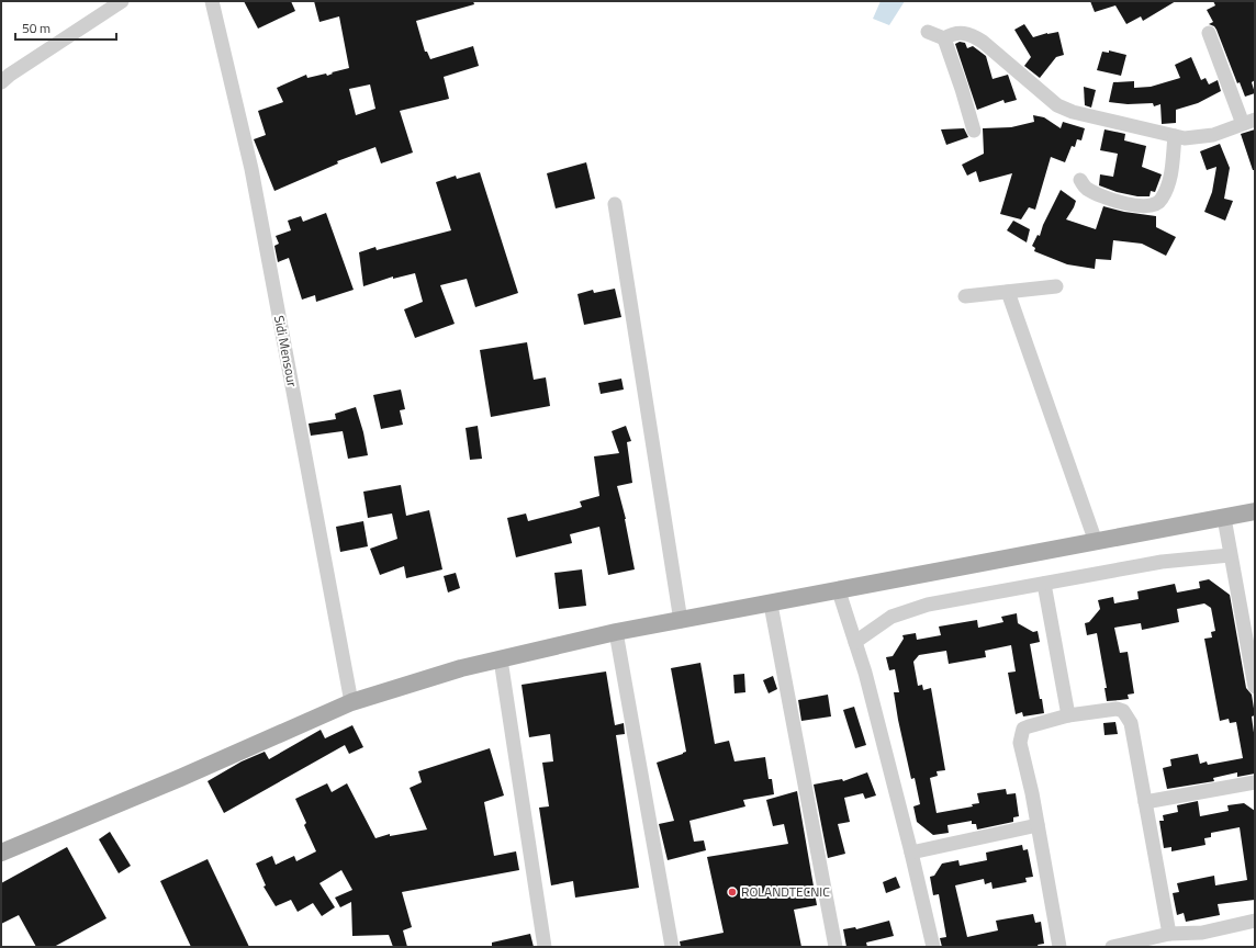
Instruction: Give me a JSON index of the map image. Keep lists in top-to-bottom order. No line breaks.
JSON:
{"streets":{"street":["Sidi Mensour"]},"places":["ROLANDTECNIC"],"scale_bar":"50 m"}
